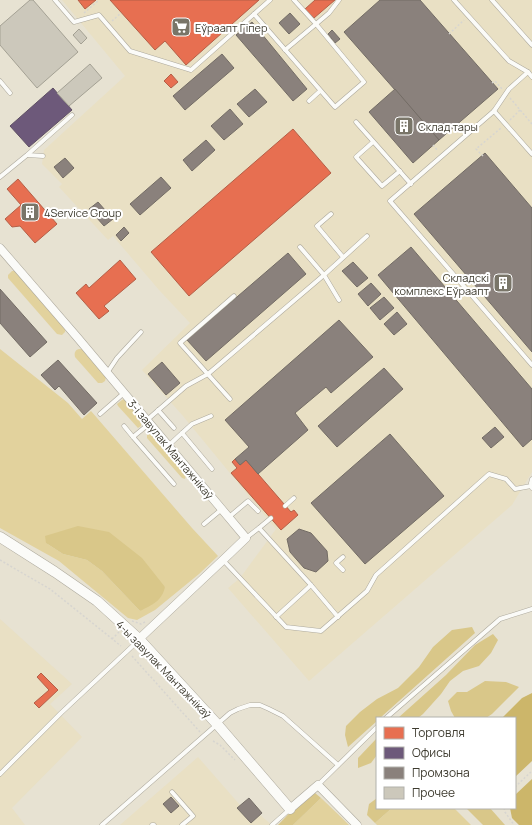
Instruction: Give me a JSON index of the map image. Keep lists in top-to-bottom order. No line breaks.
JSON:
{"streets":{"street":["3-і завулак Мантажнікаў","4-ы завулак Мантажнікаў"]},"places":{"supermarket":["Еўраапт Гіпер"],"building":["Склад тары","4Service Group","Складскі комплекс Еўраапт"]},"legend":["Торговля","Офисы","Промзона","Прочее"]}
